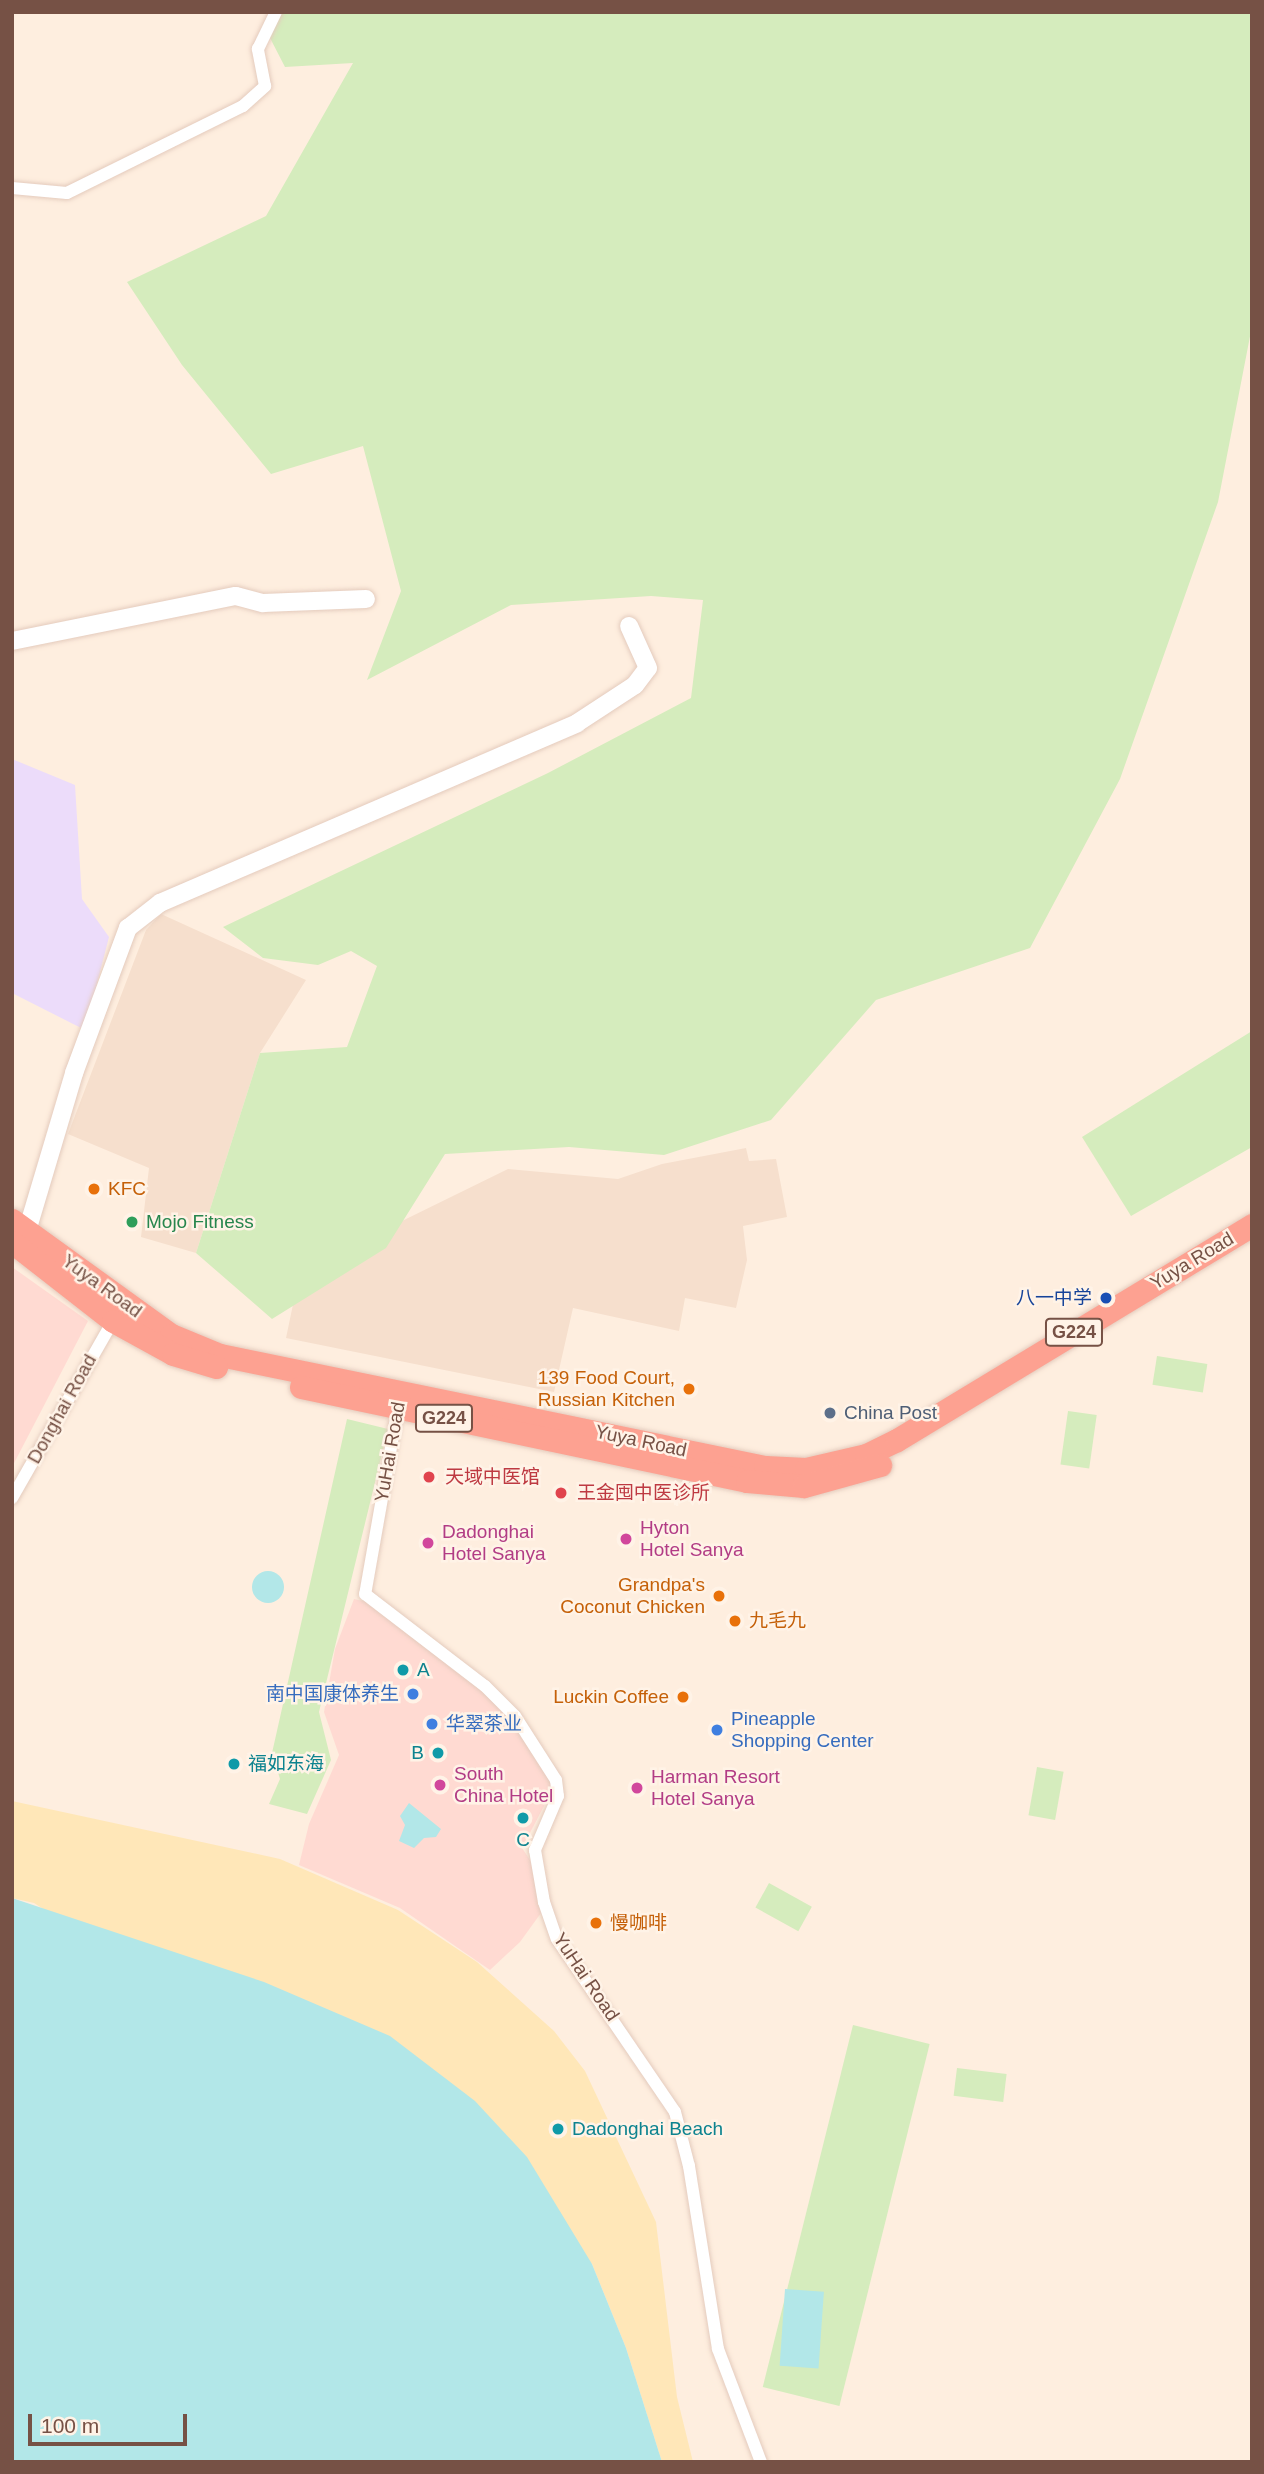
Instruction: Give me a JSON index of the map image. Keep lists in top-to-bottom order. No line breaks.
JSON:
{"streets":{"highway":["Yuya Road","G224"],"street":["Donghai Road","YuHai Road"]},"crossings":[["Yuya Road","Donghai Road"],["Yuya Road","YuHai Road"]],"places":["KFC","Mojo Fitness","八一中学","139 Food Court, Russian Kitchen","China Post","天域中医馆","王金囤中医诊所","Hyton Hotel Sanya","Dadonghai Hotel Sanya","Grandpa's Coconut Chicken","九毛九","A","南中国康体养生","Luckin Coffee","华翠茶业","Pineapple Shopping Center","B","福如东海","South China Hotel","Harman Resort Hotel Sanya","C","慢咖啡","Dadonghai Beach"],"scale_bar":"100 m"}
